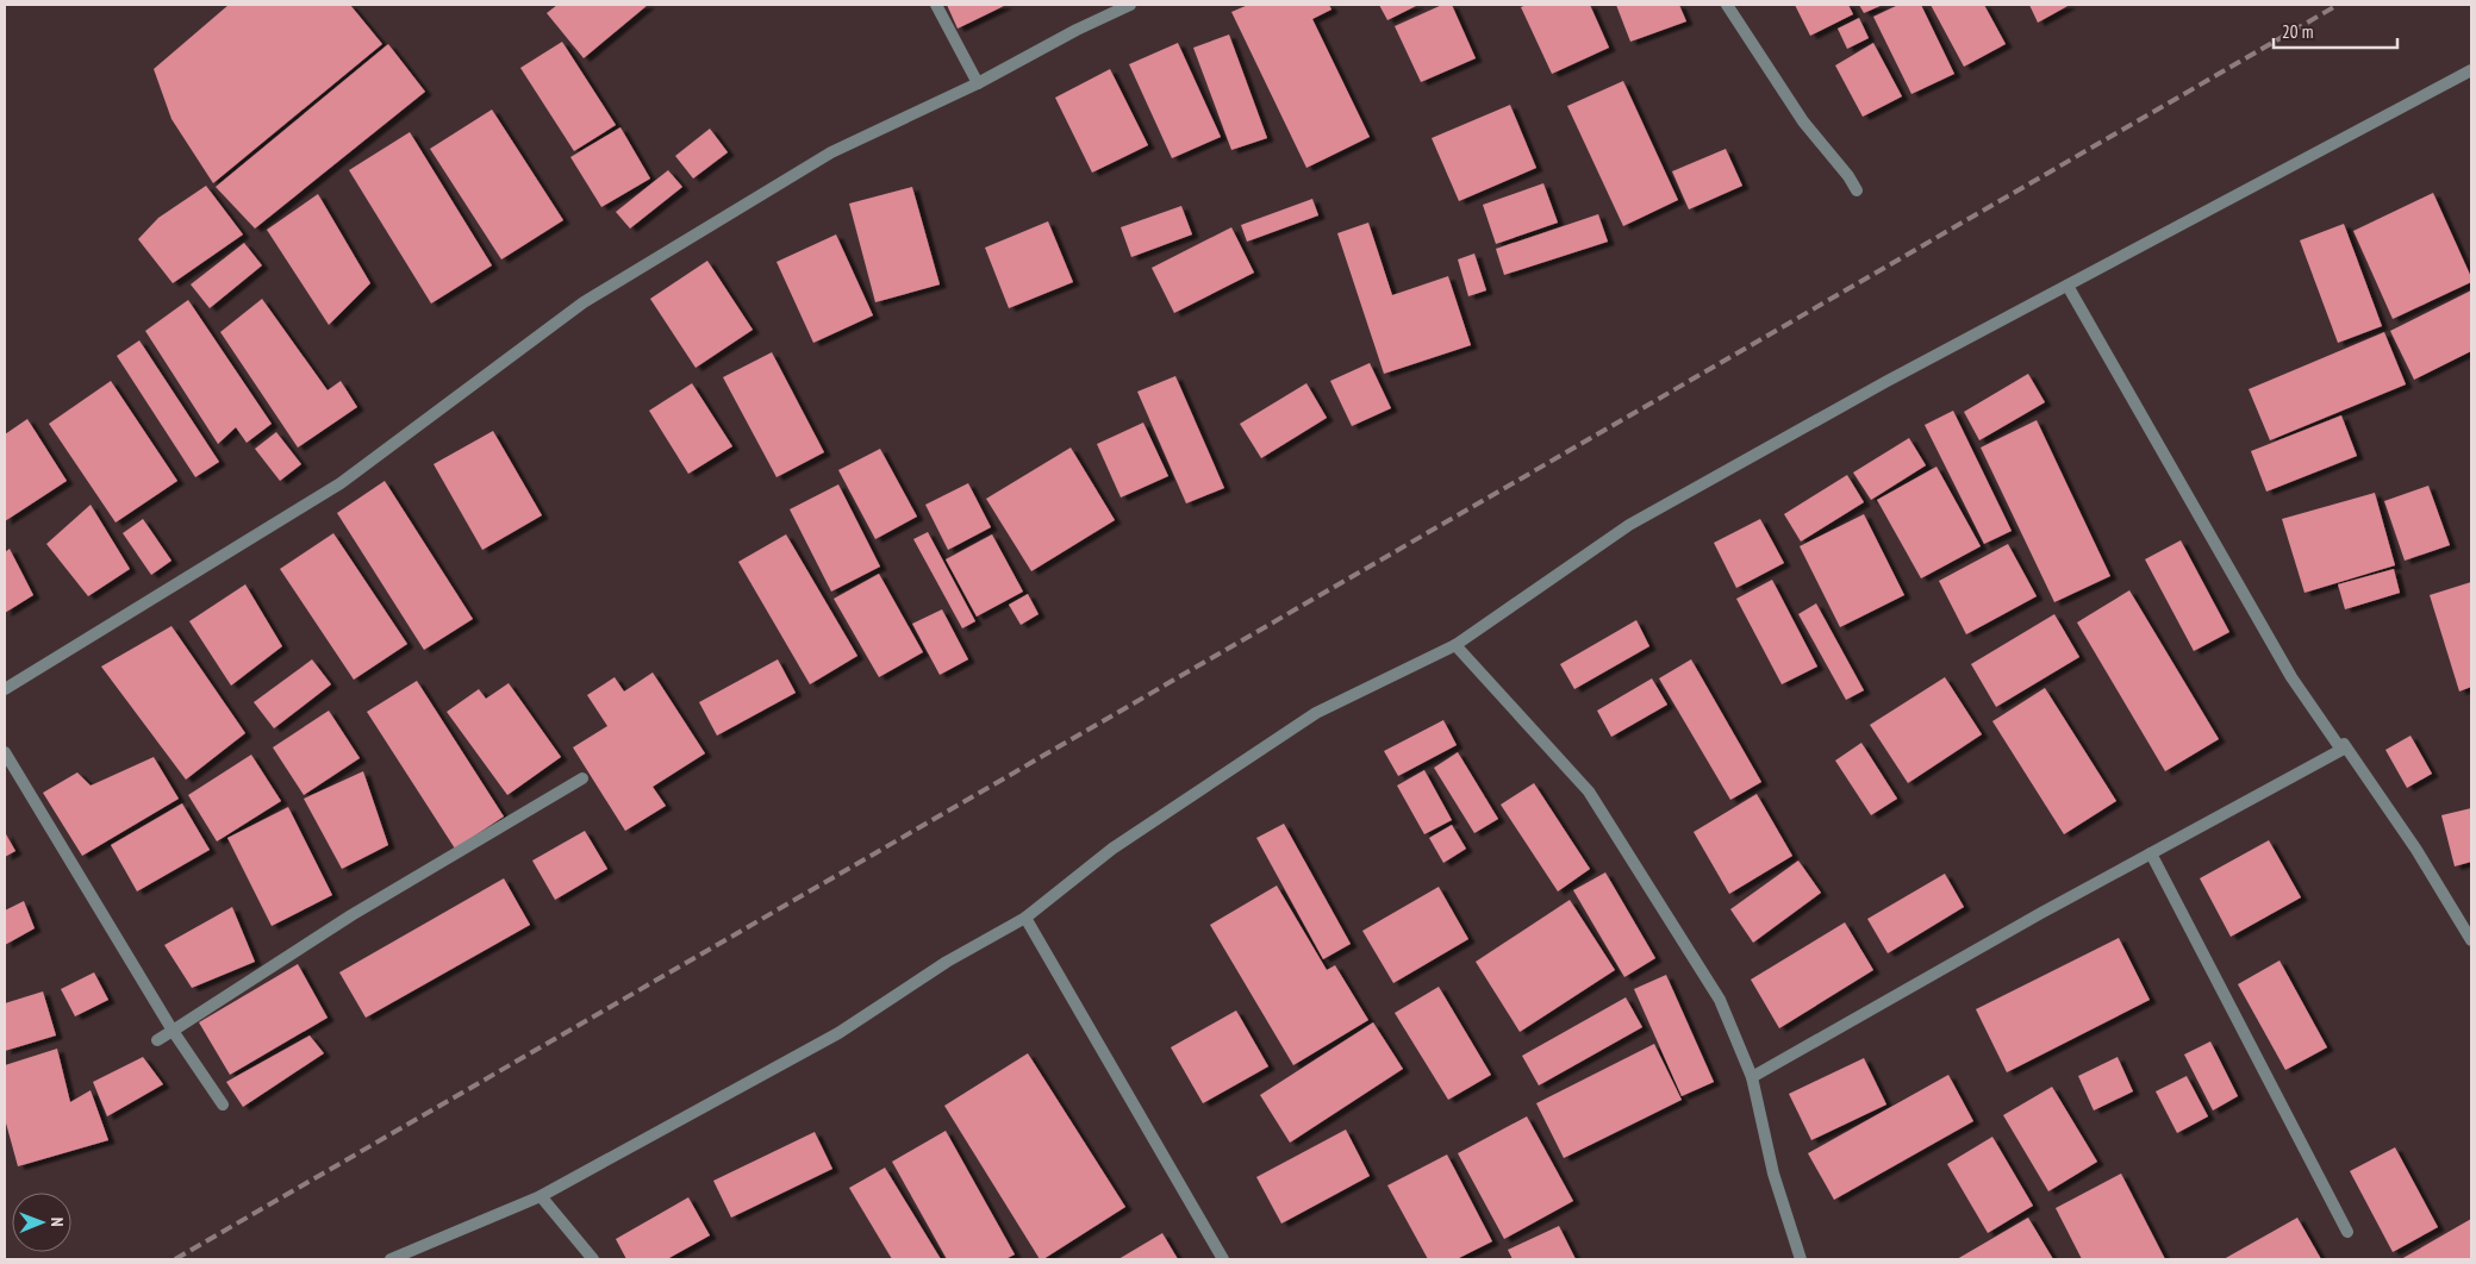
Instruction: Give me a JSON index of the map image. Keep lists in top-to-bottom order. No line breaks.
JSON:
{"scale_bar":"20 m","north":"right"}
